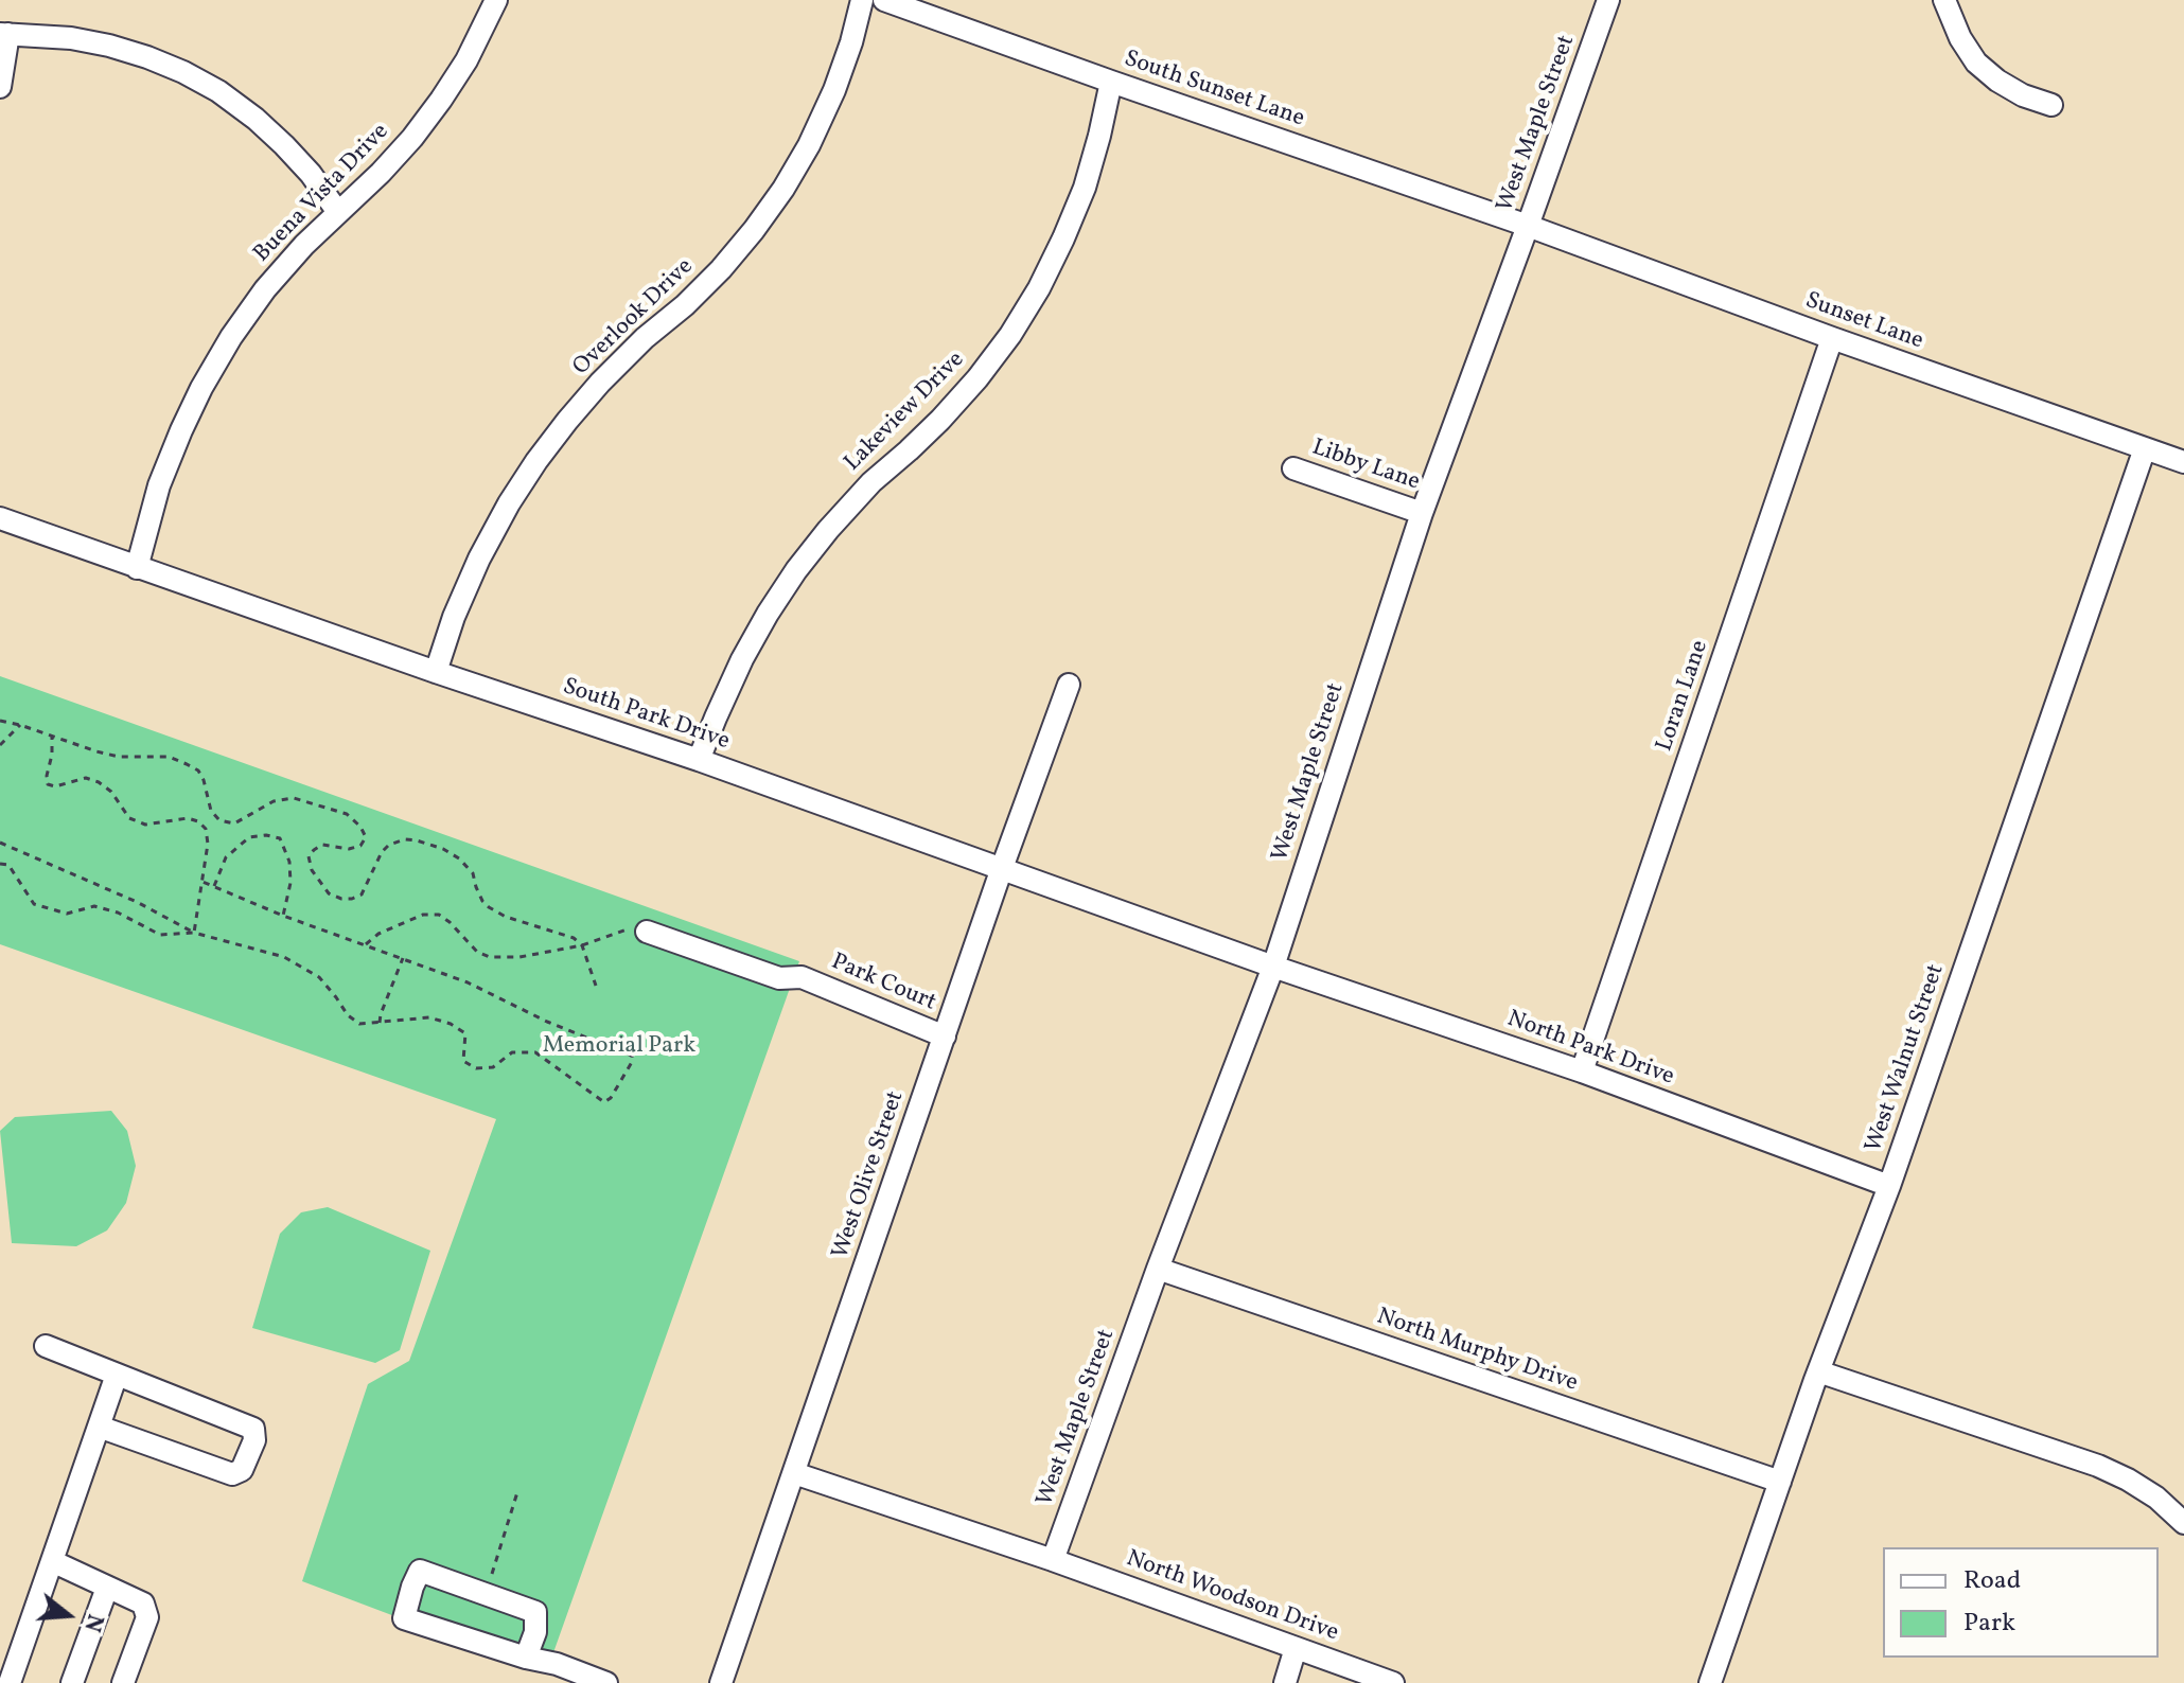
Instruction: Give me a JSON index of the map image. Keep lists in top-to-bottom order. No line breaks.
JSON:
{"streets":{"street":["South Sunset Lane","West Maple Street","Buena Vista Drive","Overlook Drive","Sunset Lane","Lakeview Drive","Libby Lane","Loran Lane","South Park Drive","Park Court","North Park Drive","West Walnut Street","West Olive Street","North Murphy Drive","North Woodson Drive"]},"crossings":[["South Sunset Lane","West Maple Street"],["South Sunset Lane","Sunset Lane"],["South Sunset Lane","Lakeview Drive"],["West Maple Street","Sunset Lane"],["West Maple Street","Libby Lane"],["West Maple Street","South Park Drive"],["West Maple Street","North Park Drive"],["West Maple Street","North Murphy Drive"],["West Maple Street","North Woodson Drive"],["Buena Vista Drive","South Park Drive"],["Overlook Drive","South Park Drive"],["Sunset Lane","Loran Lane"],["Sunset Lane","West Walnut Street"],["Lakeview Drive","South Park Drive"],["Loran Lane","North Park Drive"],["South Park Drive","North Park Drive"],["South Park Drive","West Olive Street"],["Park Court","West Olive Street"],["North Park Drive","West Walnut Street"],["West Walnut Street","North Murphy Drive"],["West Olive Street","North Woodson Drive"]],"parks":["Memorial Park"],"legend":["Road","Park"],"north":"right"}
